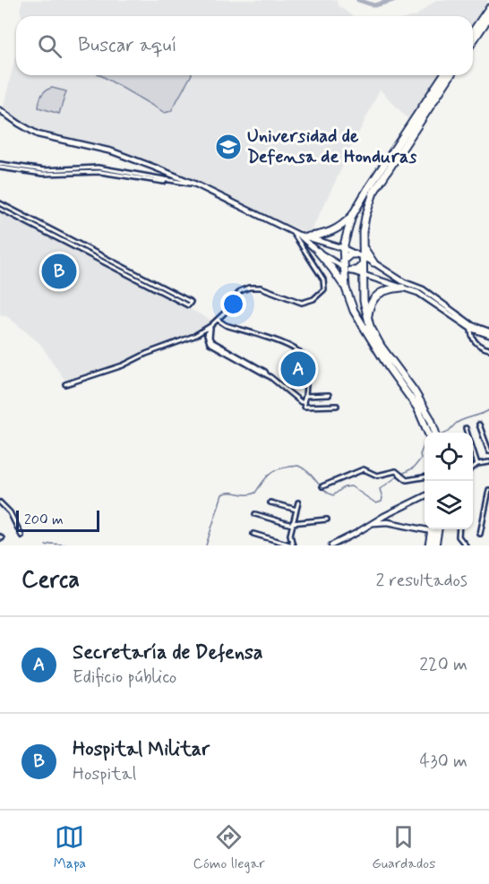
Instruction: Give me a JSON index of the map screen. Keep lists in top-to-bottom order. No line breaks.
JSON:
{"places":{"school or university":["Universidad de Defensa de Honduras"]},"scale_bar":"200 m","page":{"search":"Buscar aquí","pins":["B","A"],"scale":"200 m","heading":["Cerca","2 resultados"],"list":[{"mark":"A","name":"Secretaría de Defensa","note":"Edificio público","value":"220 m"},{"mark":"B","name":"Hospital Militar","note":"Hospital","value":"430 m"}],"nav":["Mapa","Cómo llegar","Guardados"]}}
